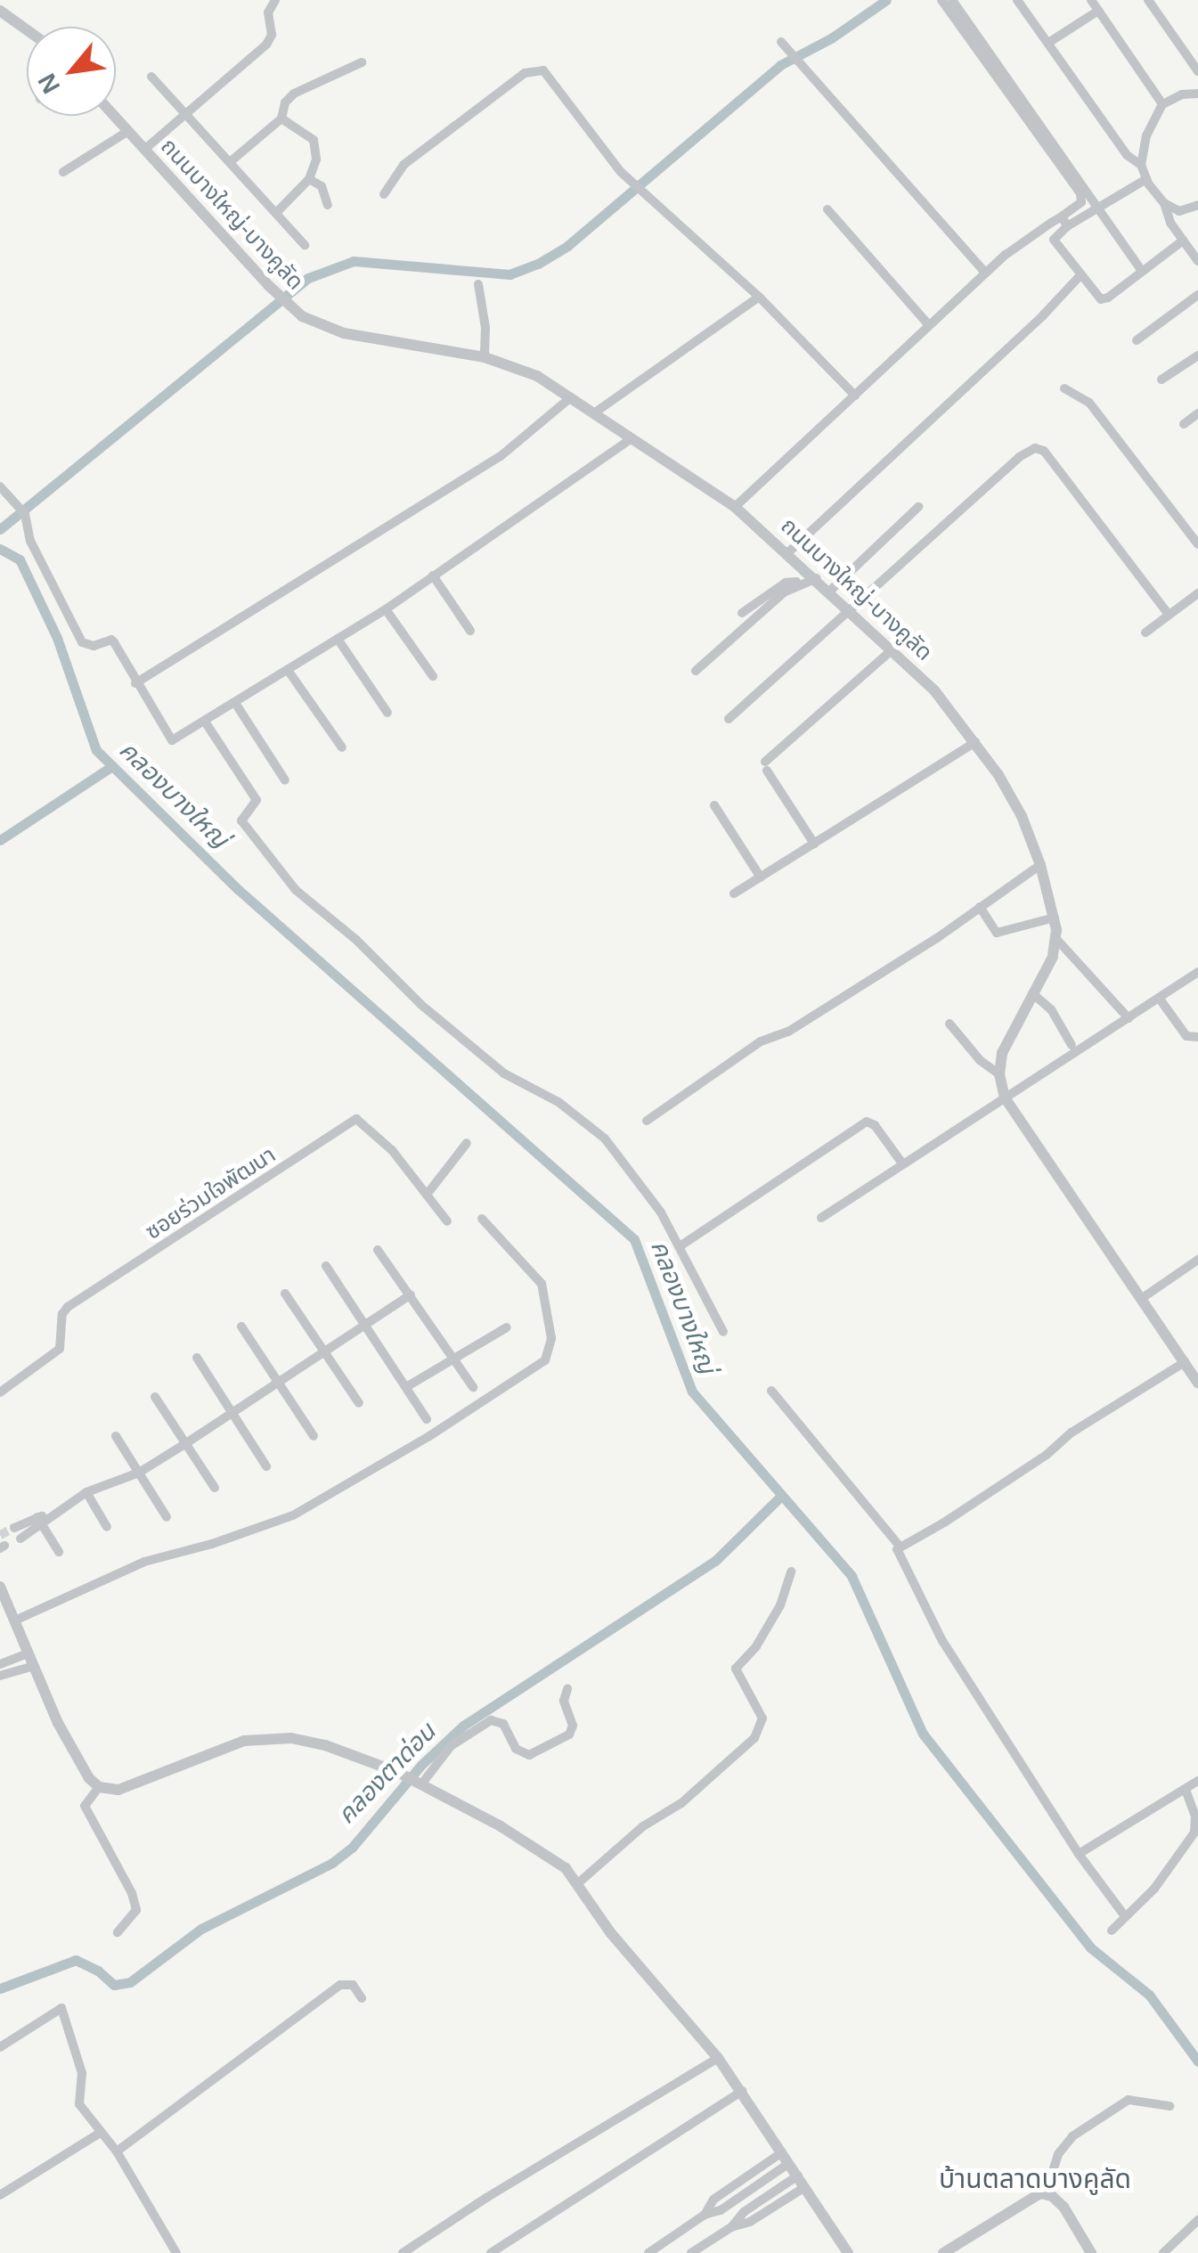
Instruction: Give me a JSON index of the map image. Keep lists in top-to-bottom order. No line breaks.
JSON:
{"streets":{"street":["ถนนบางใหญ่-บางคูลัด","ซอยร่วมใจพัฒนา"]},"districts":["บ้านตลาดบางคูลัด"],"water":["คลองบางใหญ่","คลองตาด่อน"],"north":"bottom left"}
